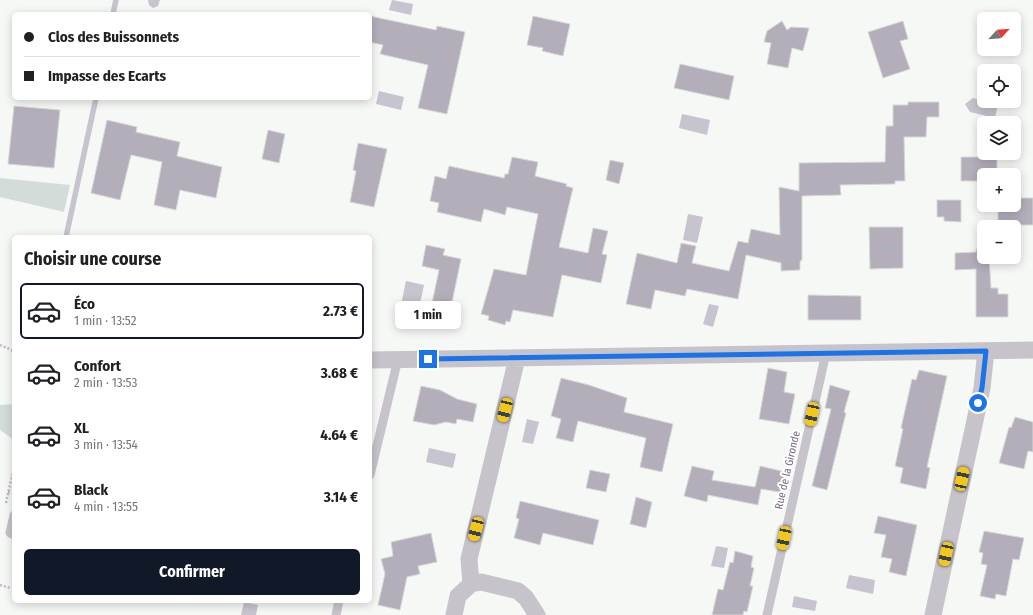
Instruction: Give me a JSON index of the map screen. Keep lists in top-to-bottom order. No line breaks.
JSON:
{"streets":{"lane":["Rue de la Gironde"]},"north":"top right","page":{"map_buttons":["+","−"],"banner":["Clos des Buissonnets","Impasse des Ecarts"],"heading":"Choisir une course","list":[{"name":"Éco","note":"1 min · 13:52","value":"2.73 €"},{"name":"Confort","note":"2 min · 13:53","value":"3.68 €"},{"name":"XL","note":"3 min · 13:54","value":"4.64 €"},{"name":"Black","note":"4 min · 13:55","value":"3.14 €"}],"bubble":"1 min","buttons":"Confirmer"}}
